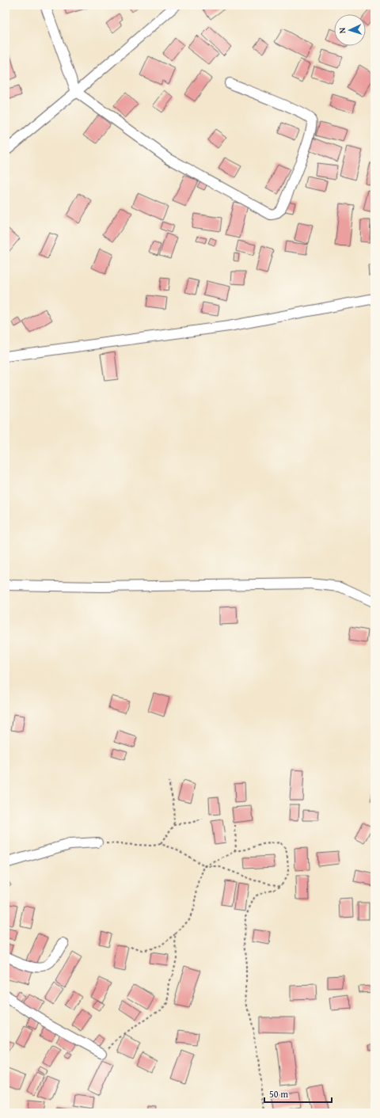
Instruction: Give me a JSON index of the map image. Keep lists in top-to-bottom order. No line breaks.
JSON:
{"scale_bar":"50 m","north":"left"}
